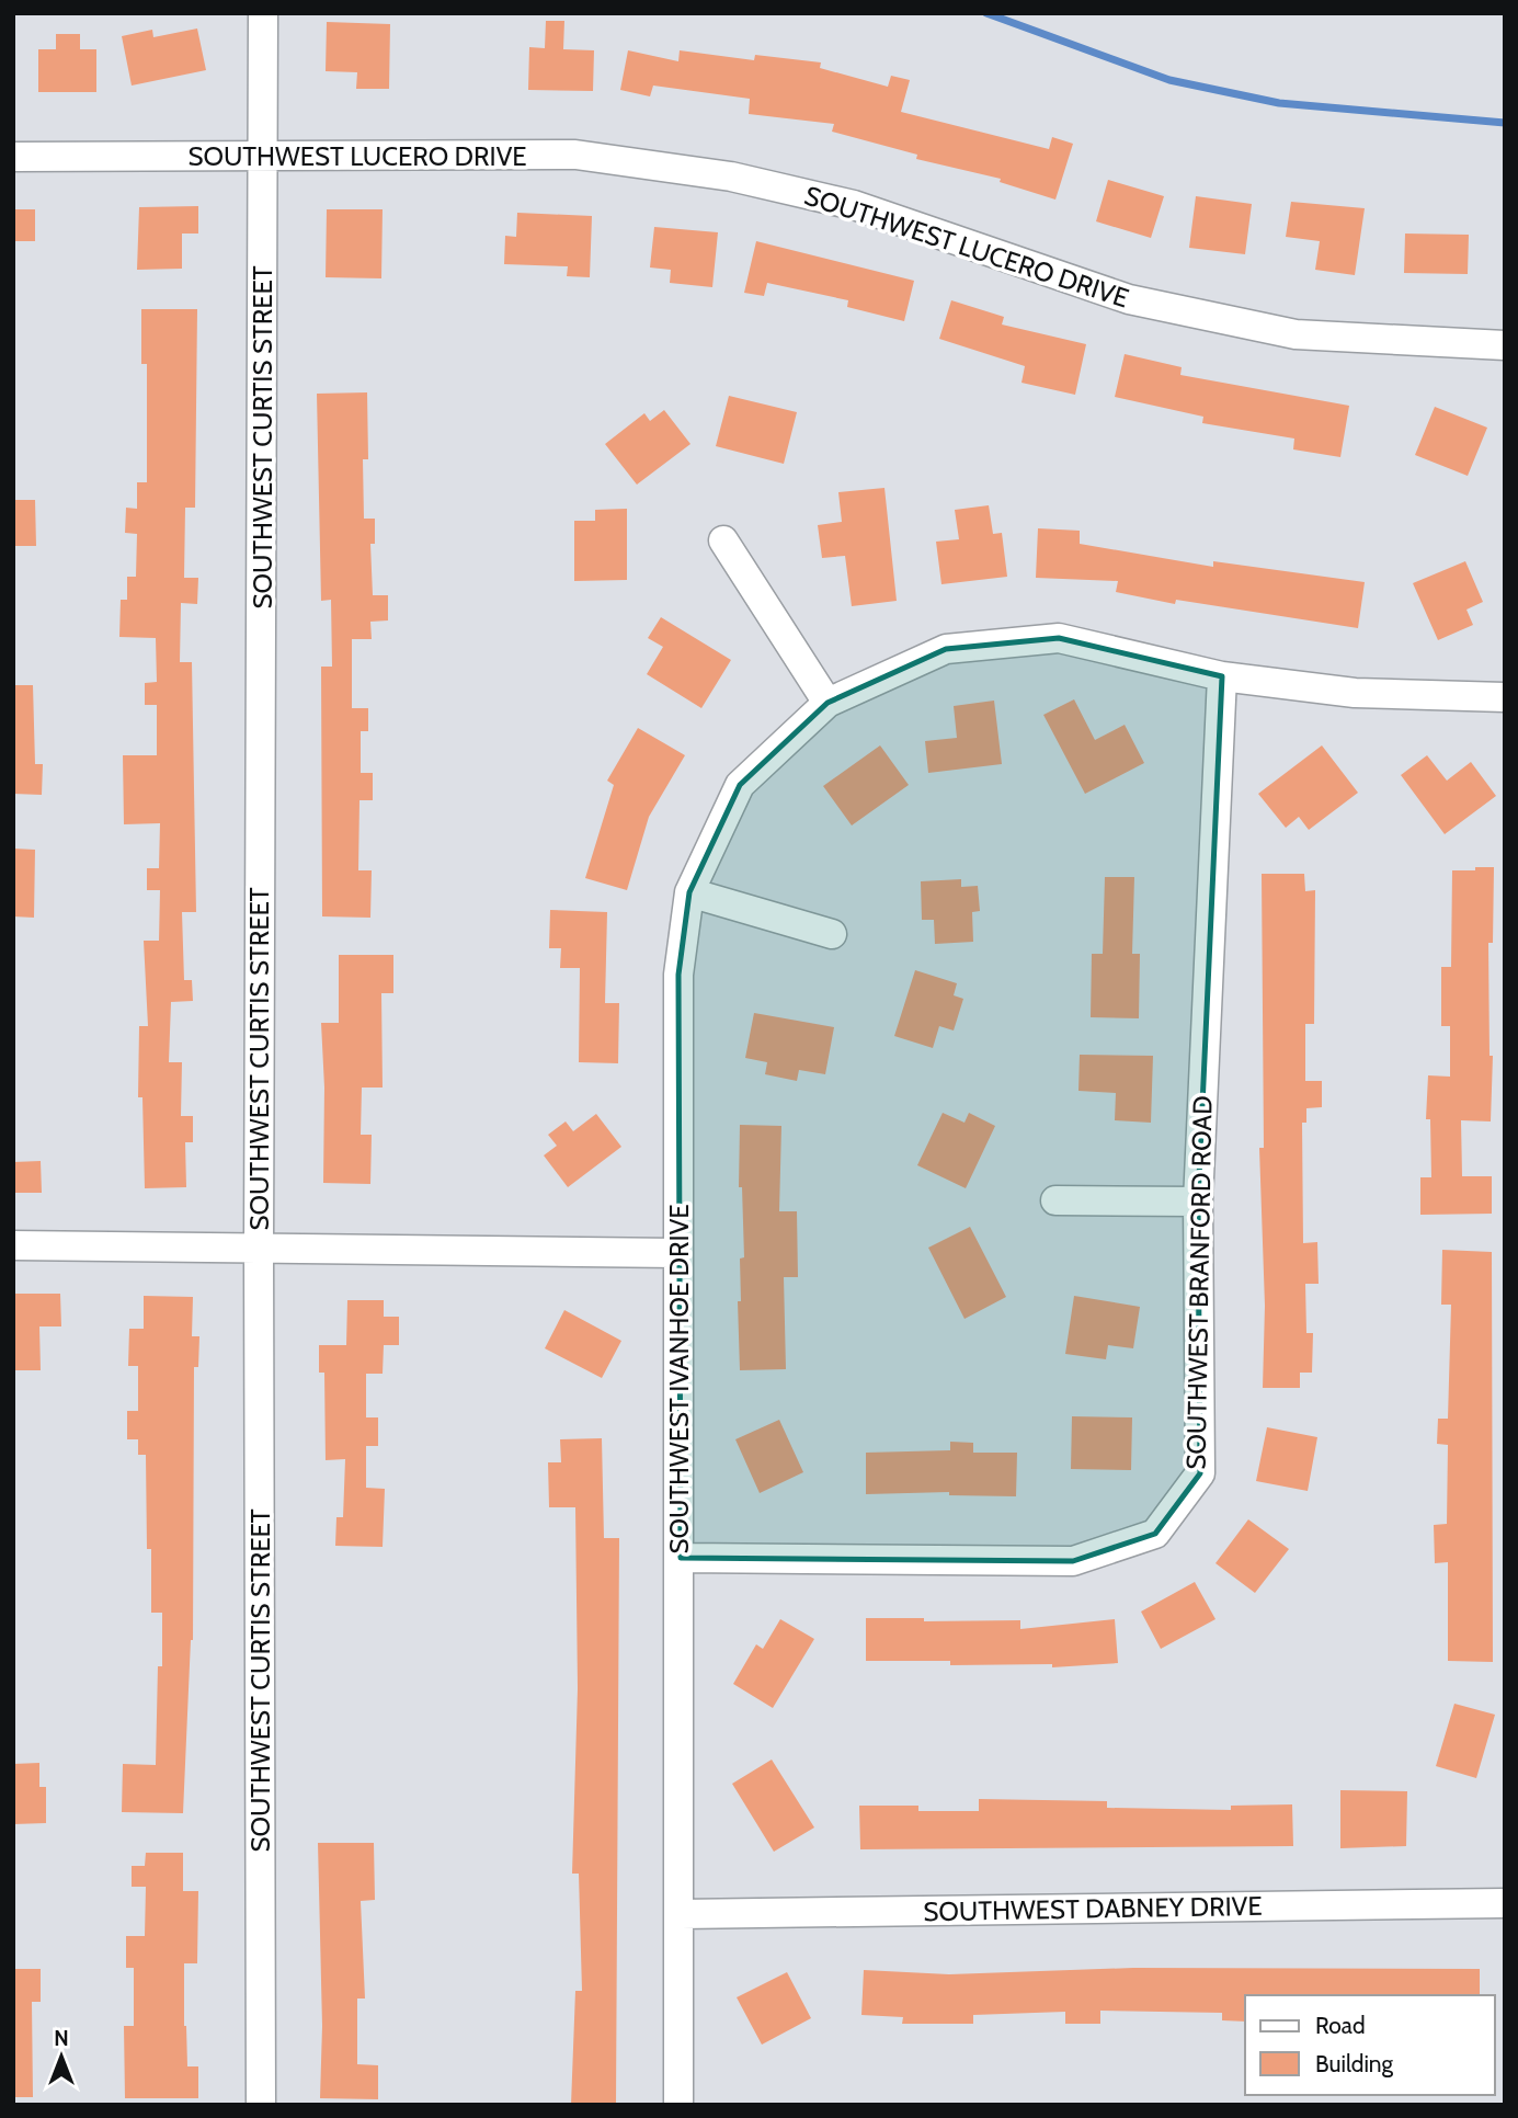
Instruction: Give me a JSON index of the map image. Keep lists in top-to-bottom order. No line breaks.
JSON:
{"streets":{"street":["SOUTHWEST LUCERO DRIVE","SOUTHWEST CURTIS STREET","SOUTHWEST BRANFORD ROAD","SOUTHWEST IVANHOE DRIVE","SOUTHWEST DABNEY DRIVE"]},"crossings":[["SOUTHWEST LUCERO DRIVE","SOUTHWEST CURTIS STREET"],["SOUTHWEST BRANFORD ROAD","SOUTHWEST IVANHOE DRIVE"],["SOUTHWEST IVANHOE DRIVE","SOUTHWEST DABNEY DRIVE"]],"legend":["Road","Building"],"north":"top"}
